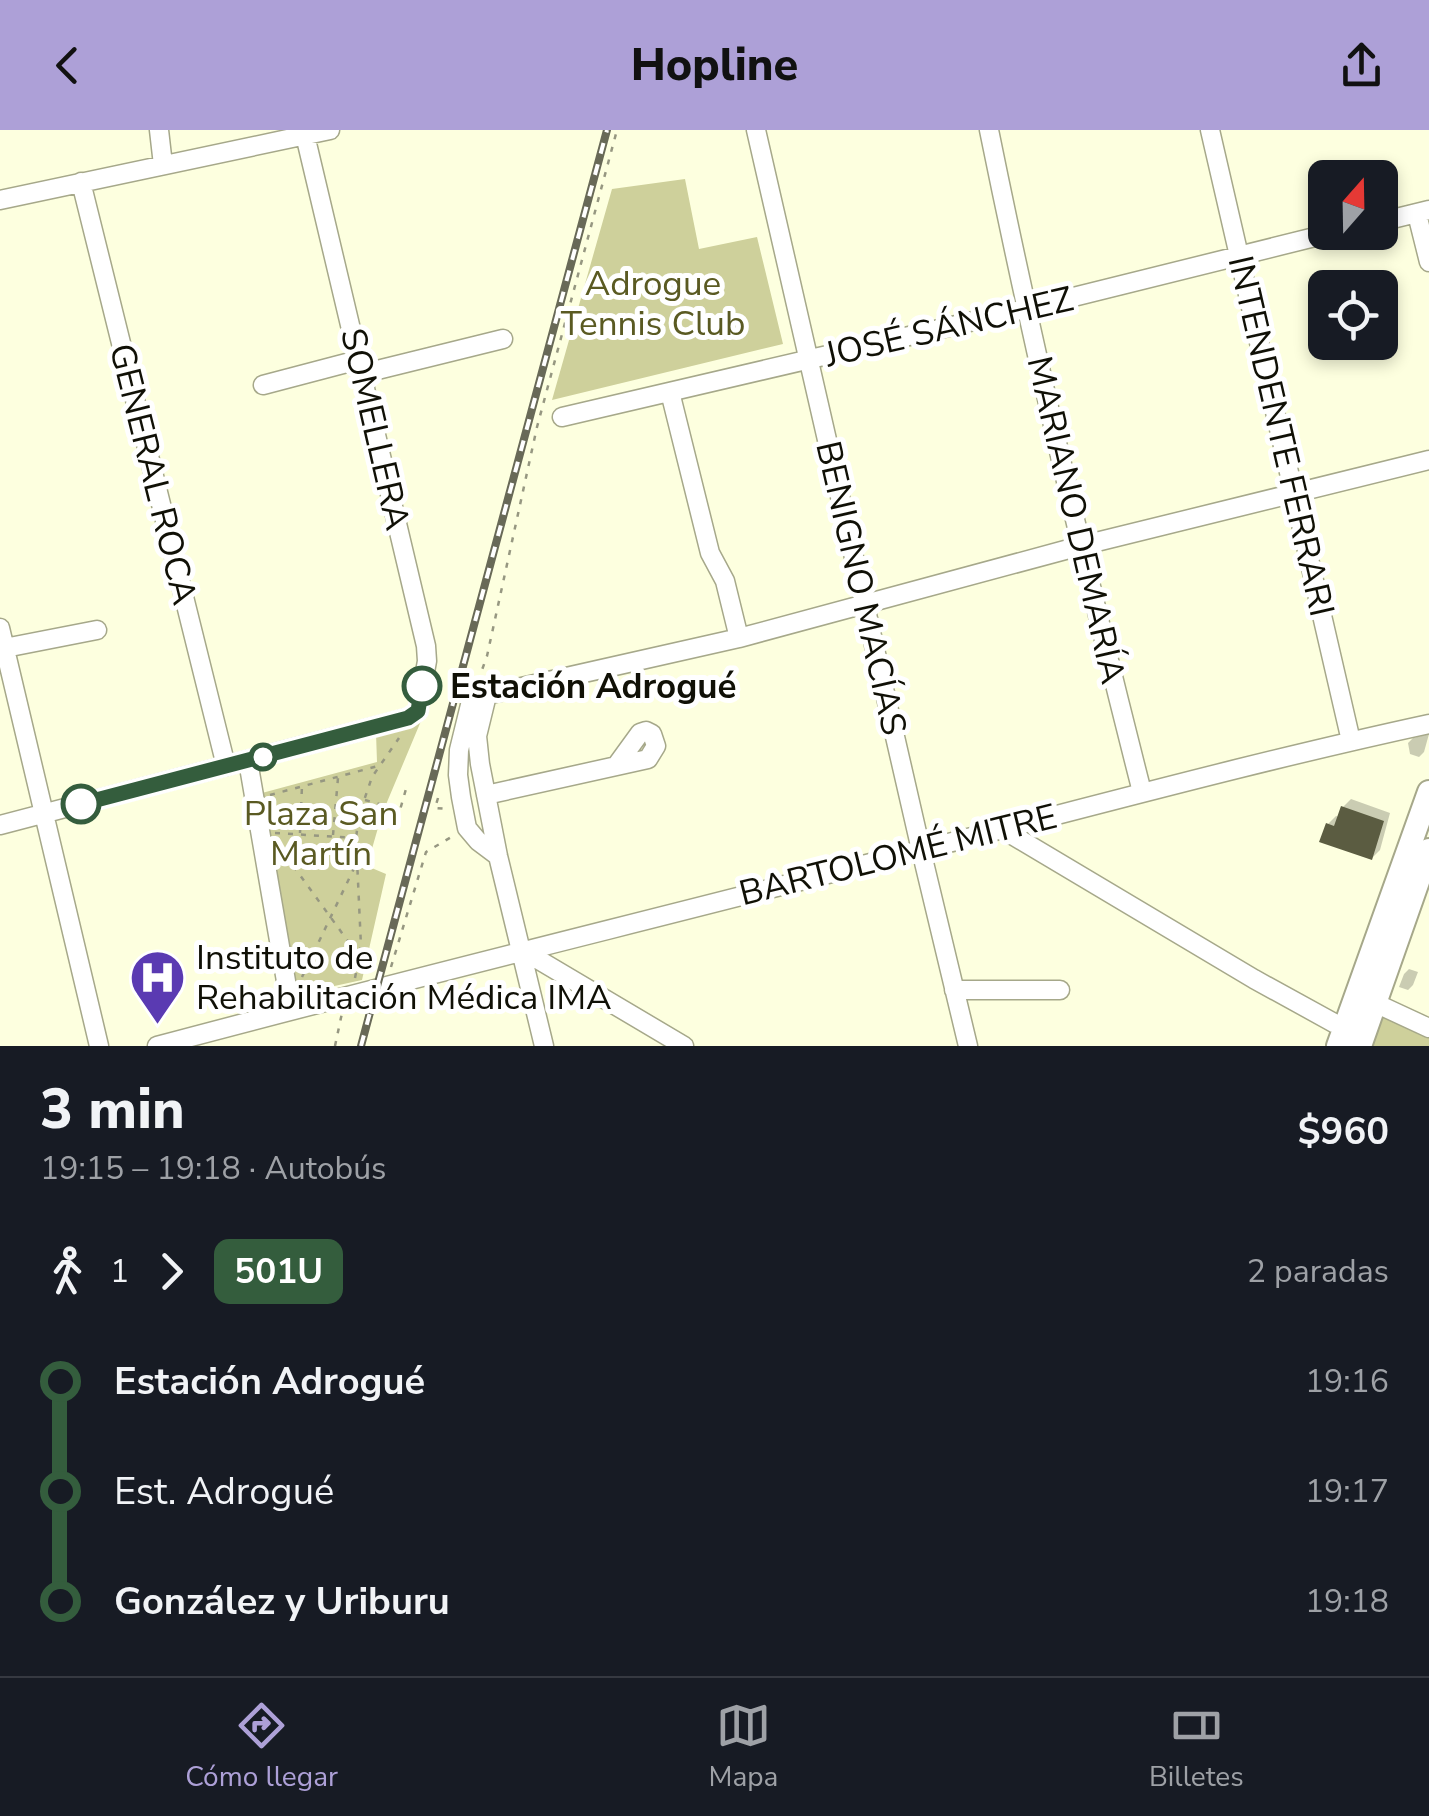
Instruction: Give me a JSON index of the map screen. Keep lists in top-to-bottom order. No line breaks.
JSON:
{"streets":{"street":["JOSÉ SÁNCHEZ","SOMELLERA","INTENDENTE FERRARI","GENERAL ROCA","MARIANO DEMARÍA","BENIGNO MACÍAS","BARTOLOMÉ MITRE"]},"crossings":[["JOSÉ SÁNCHEZ","INTENDENTE FERRARI"],["JOSÉ SÁNCHEZ","MARIANO DEMARÍA"],["JOSÉ SÁNCHEZ","BENIGNO MACÍAS"],["INTENDENTE FERRARI","BARTOLOMÉ MITRE"],["MARIANO DEMARÍA","BARTOLOMÉ MITRE"],["BENIGNO MACÍAS","BARTOLOMÉ MITRE"]],"parks":["Adrogue Tennis Club","Plaza San Martín"],"places":{"other":["Estación Adrogué"],"hospital":["Instituto de Rehabilitación Médica IMA"]},"lines":["bus line 501U"],"north":"top","page":{"header":"Hopline","heading":["3 min","19:15 – 19:18 · Autobús","$960"],"legs":["1","501U","2 paradas"],"list":[{"name":"Estación Adrogué","value":"19:16"},{"name":"Est. Adrogué","value":"19:17"},{"name":"González y Uriburu","value":"19:18"}],"tabs":["Cómo llegar","Mapa","Billetes"]}}
